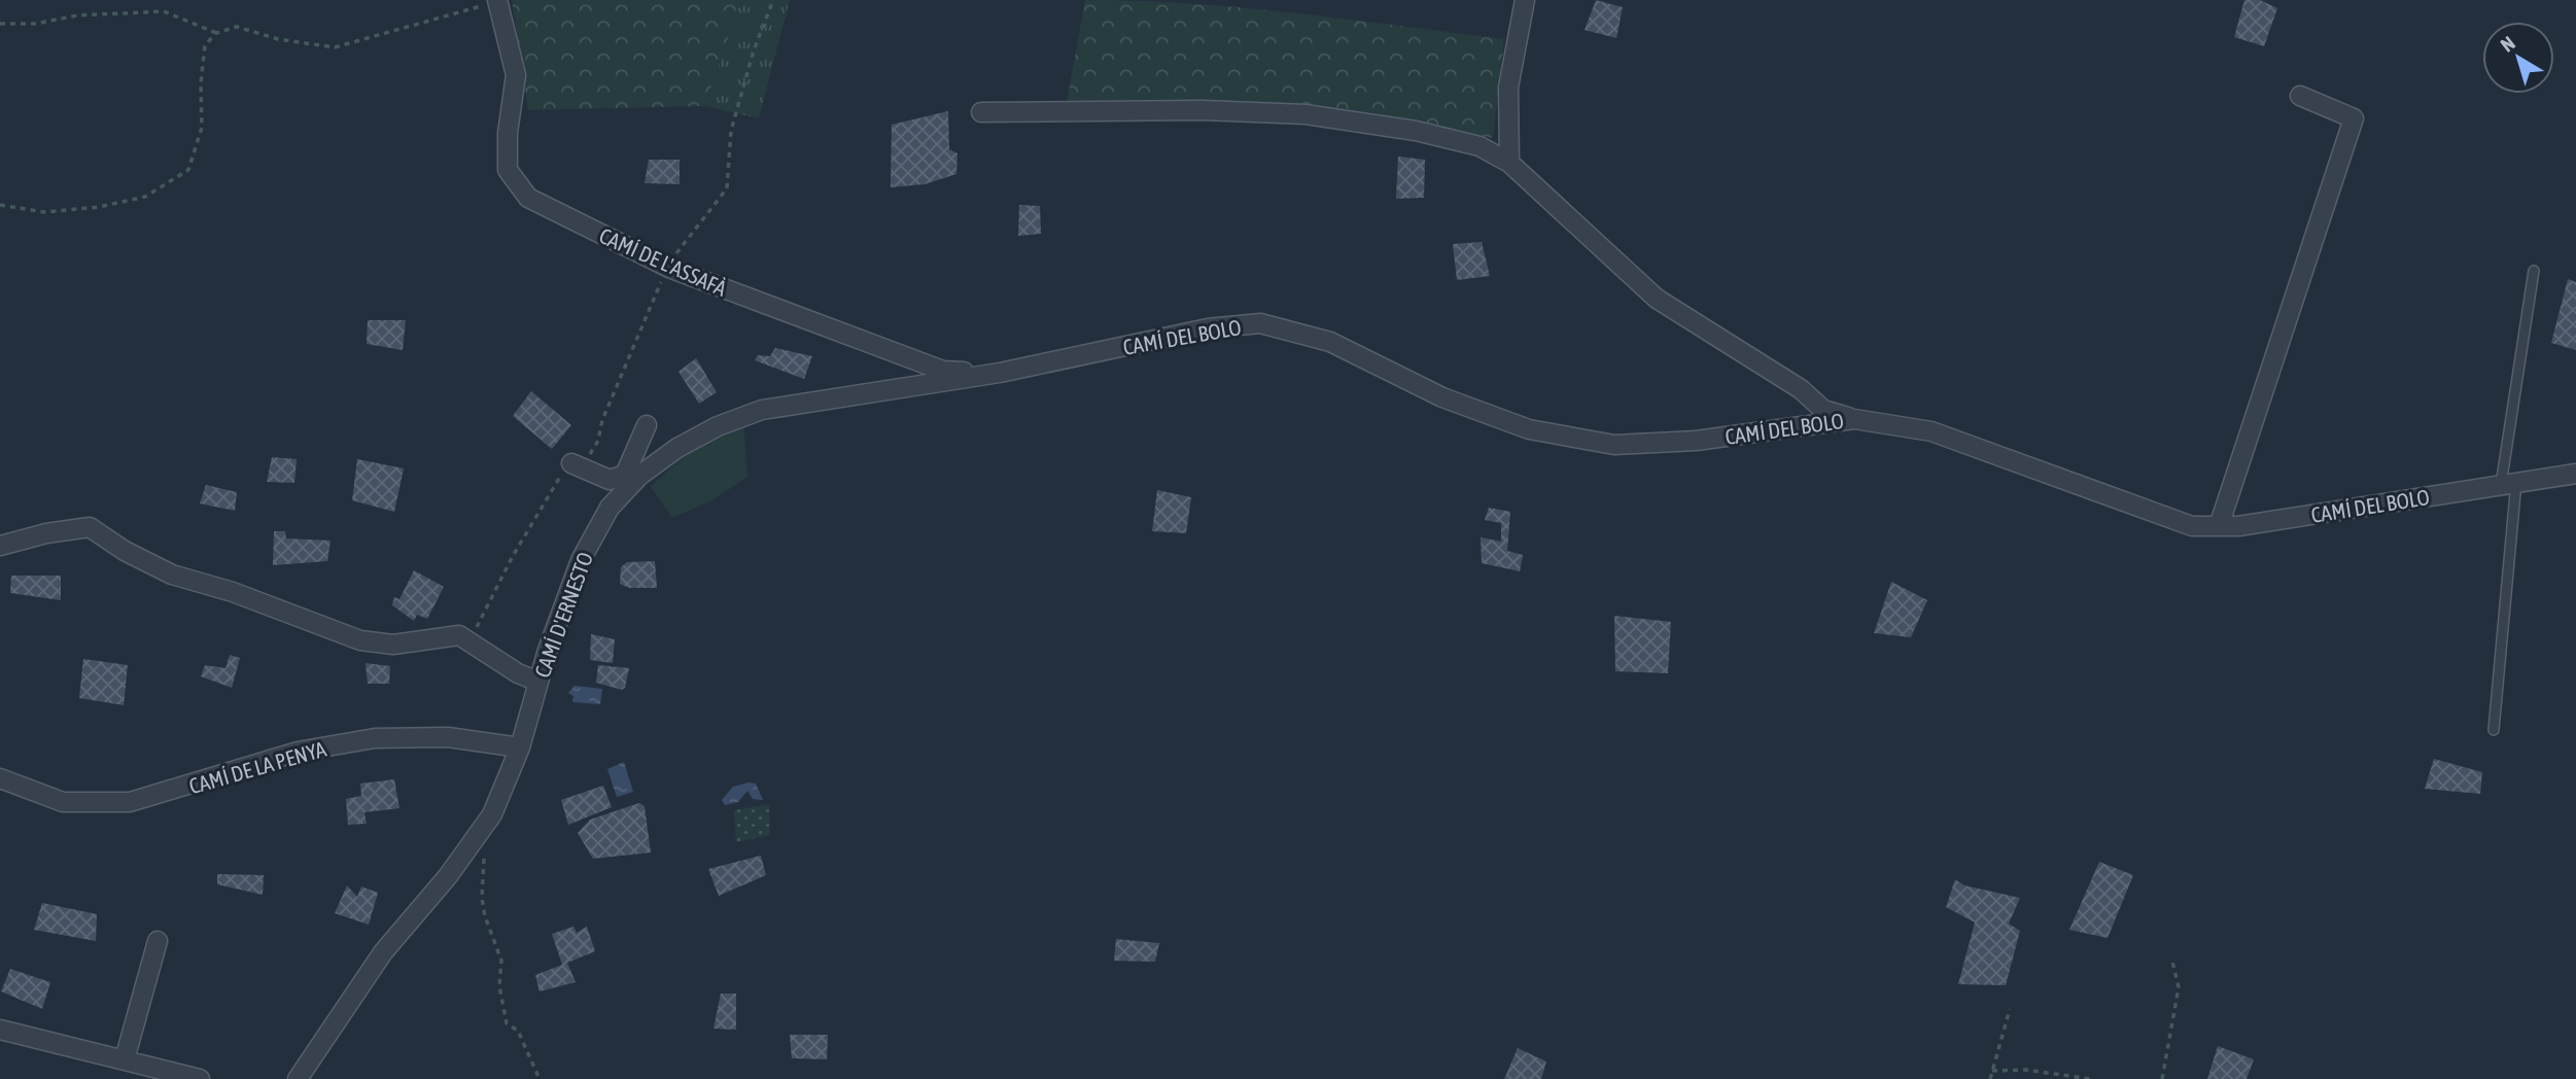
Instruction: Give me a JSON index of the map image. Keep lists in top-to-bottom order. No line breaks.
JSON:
{"streets":{"street":["CAMÍ DE L'ASSAFÀ","CAMÍ DEL BOLO","CAMÍ D'ERNESTO","CAMÍ DE LA PENYA"]},"crossings":[["CAMÍ DE L'ASSAFÀ","CAMÍ DEL BOLO"],["CAMÍ DE L'ASSAFÀ","CAMÍ D'ERNESTO"],["CAMÍ DEL BOLO","CAMÍ D'ERNESTO"],["CAMÍ D'ERNESTO","CAMÍ DE LA PENYA"]],"north":"top left"}
